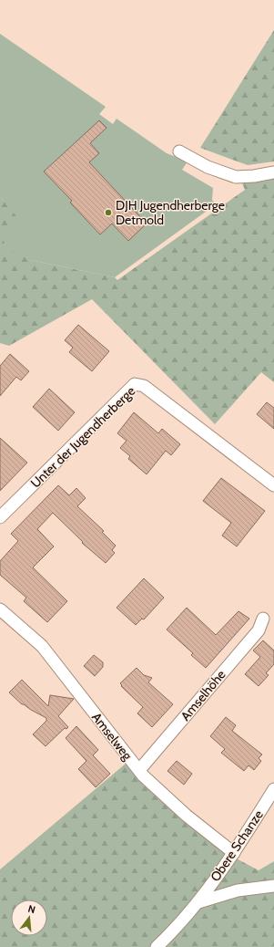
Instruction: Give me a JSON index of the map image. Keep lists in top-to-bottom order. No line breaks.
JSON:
{"streets":{"street":["Unter der Jugendherberge","Amselhöhe","Amselweg","Obere Schanze"]},"crossings":[["Amselhöhe","Amselweg"],["Amselweg","Obere Schanze"]],"places":["DJH Jugendherberge Detmold"],"north":"top"}
